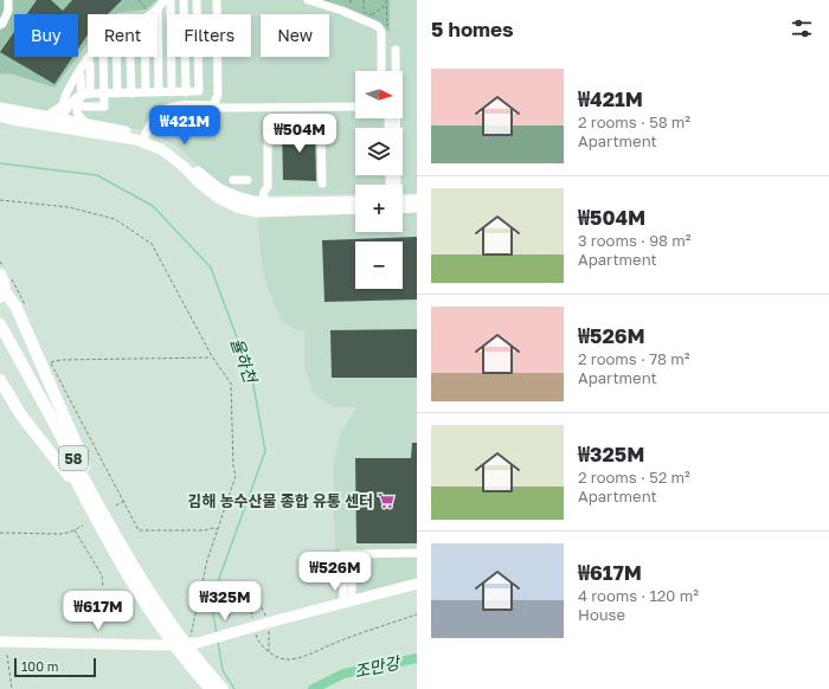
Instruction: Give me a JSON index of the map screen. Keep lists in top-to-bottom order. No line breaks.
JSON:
{"streets":{"highway":["58"]},"water":["율하천","조만강"],"places":{"supermarket":["김해 농수산물 종합 유통 센터"]},"scale_bar":"100 m","north":"right","page":{"heading":"5 homes","chip":["Buy","Rent","Filters","New"],"list":[{"name":"₩421M","note":"2 rooms · 58 m² · Apartment"},{"name":"₩504M","note":"3 rooms · 98 m² · Apartment"},{"name":"₩526M","note":"2 rooms · 78 m² · Apartment"},{"name":"₩325M","note":"2 rooms · 52 m² · Apartment"},{"name":"₩617M","note":"4 rooms · 120 m² · House"}],"map_buttons":["+","−"],"price":["₩421M","₩504M","₩526M","₩325M","₩617M"],"scale":"100 m"}}
